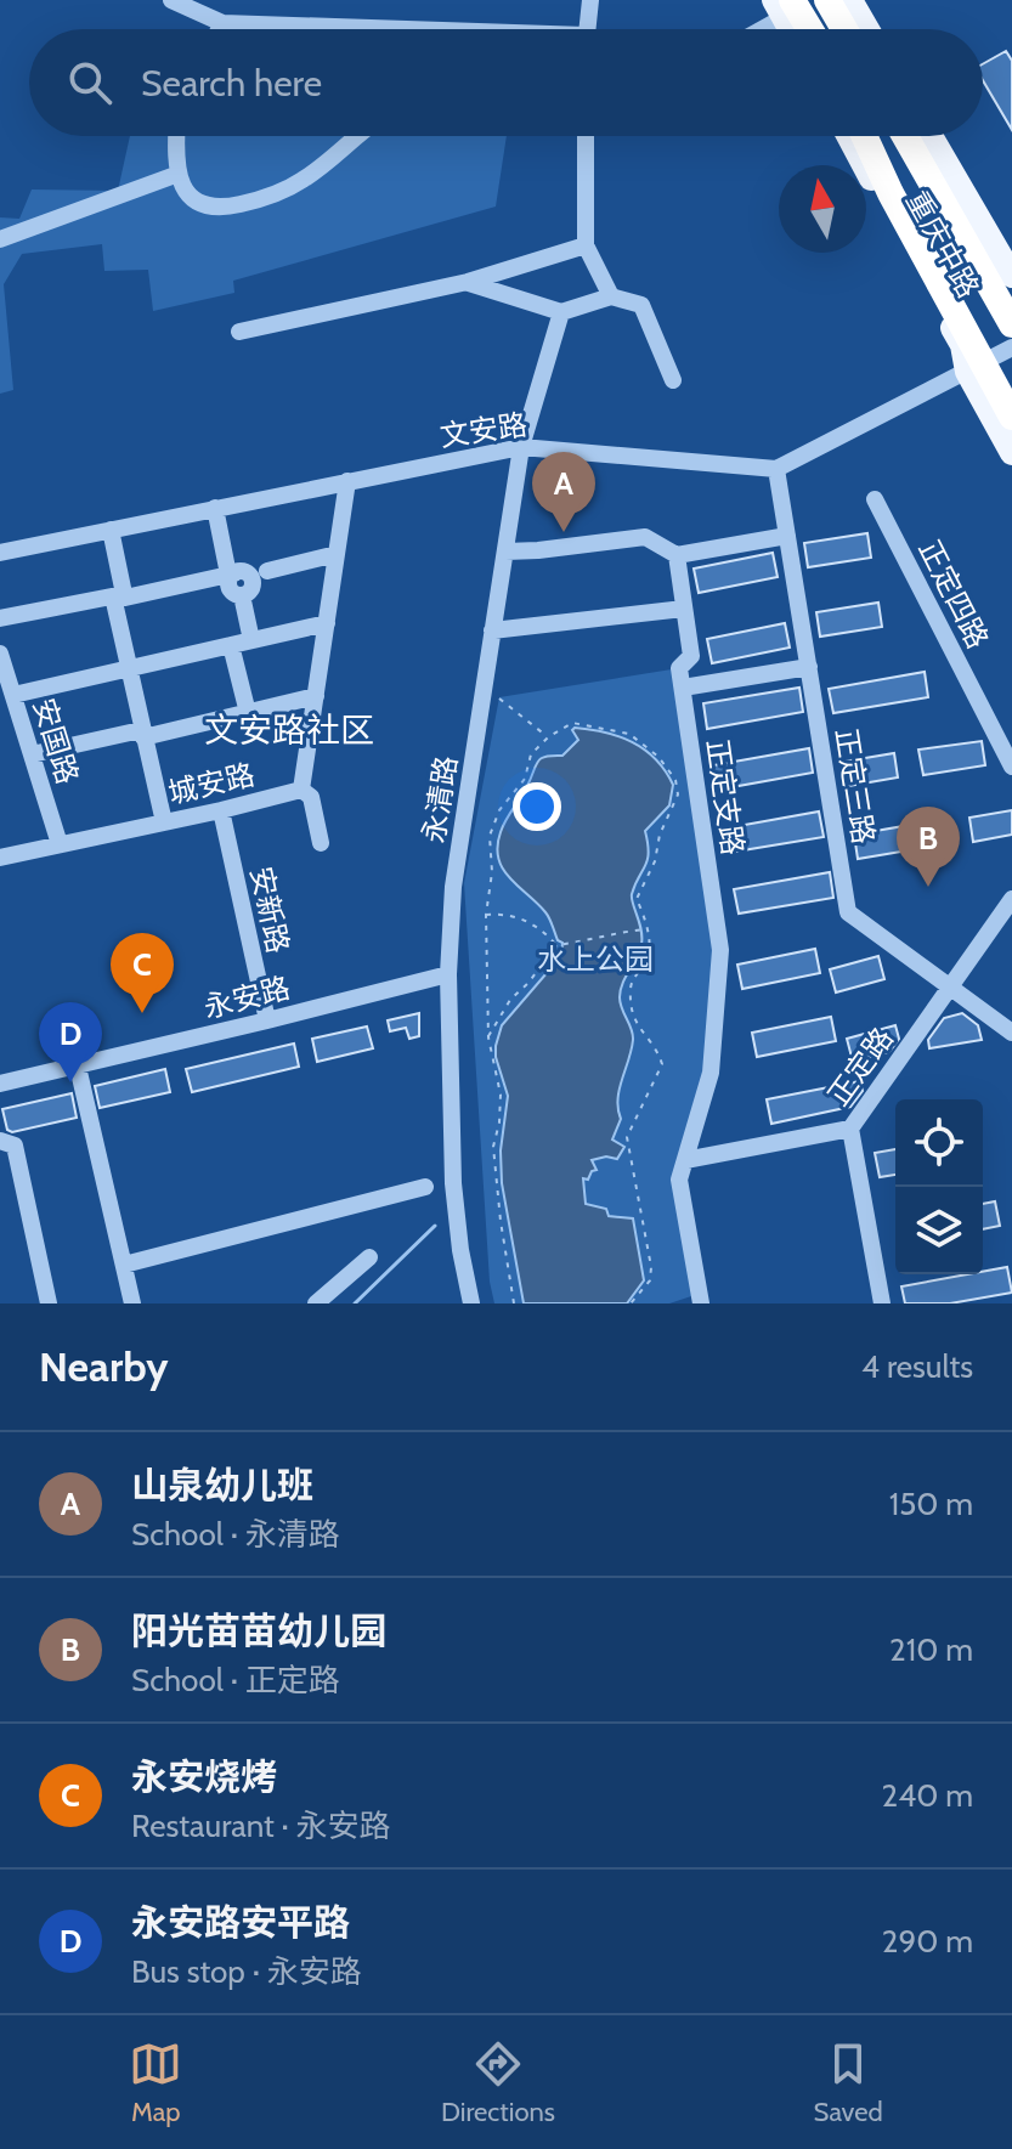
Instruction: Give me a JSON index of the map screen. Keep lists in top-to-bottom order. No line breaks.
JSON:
{"streets":{"main road":["重庆中路"],"street":["文安路","正定四路","安国路","城安路","正定三路","正定支路","永清路","安新路","永安路","正定路"]},"crossings":[["文安路","城安路"],["文安路","正定三路"],["文安路","永清路"],["安国路","城安路"],["城安路","安新路"],["正定三路","正定路"],["正定支路","正定路"],["永清路","永安路"],["安新路","永安路"]],"districts":["文安路社区"],"parks":["水上公园"],"north":"top","page":{"search":"Search here","pins":["A","B","C","D"],"heading":["Nearby","4 results"],"list":[{"mark":"A","name":"山泉幼儿班","note":"School · 永清路","value":"150 m"},{"mark":"B","name":"阳光苗苗幼儿园","note":"School · 正定路","value":"210 m"},{"mark":"C","name":"永安烧烤","note":"Restaurant · 永安路","value":"240 m"},{"mark":"D","name":"永安路安平路","note":"Bus stop · 永安路","value":"290 m"}],"nav":["Map","Directions","Saved"]}}
